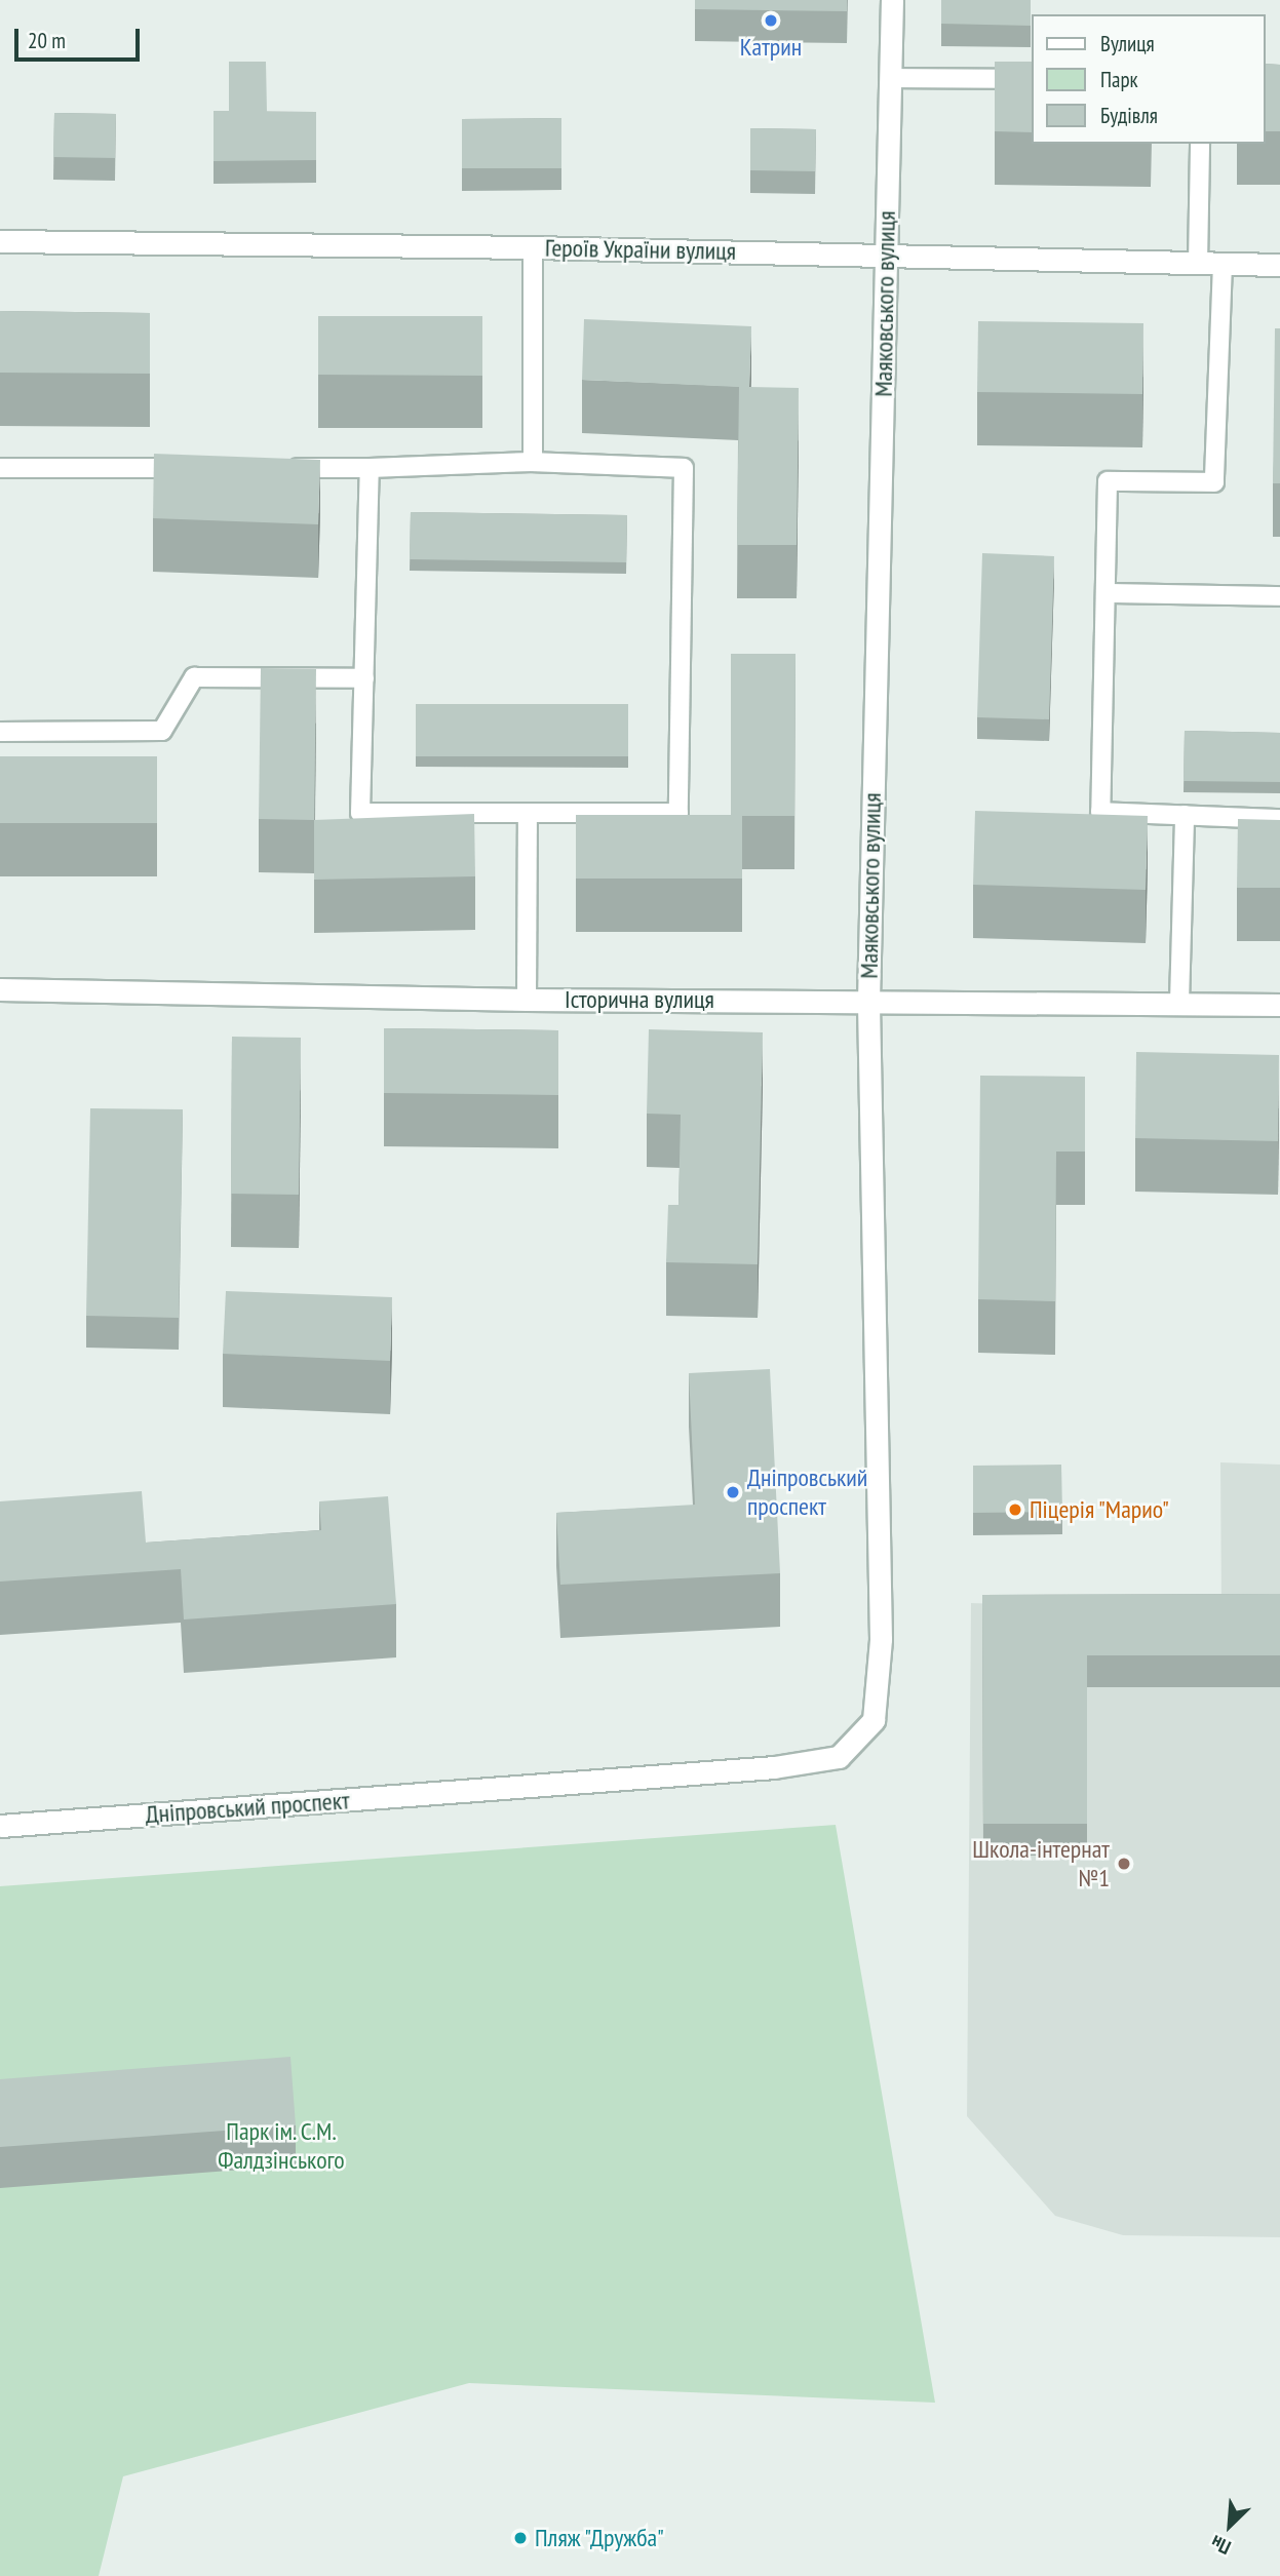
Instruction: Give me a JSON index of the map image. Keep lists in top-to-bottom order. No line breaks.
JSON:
{"streets":{"street":["Героїв України вулиця","Маяковського вулиця","Історична вулиця","Дніпровський проспект"]},"crossings":[["Героїв України вулиця","Маяковського вулиця"],["Маяковського вулиця","Історична вулиця"],["Маяковського вулиця","Дніпровський проспект"]],"parks":["Парк ім. С.М. Фалдзінського"],"places":["Катрин","Дніпровський проспект","Піцерія \"Марио\"","Школа-інтернат №1","Пляж \"Дружба\""],"legend":["Вулиця","Парк","Будівля"],"scale_bar":"20 m","north":"bottom left"}
